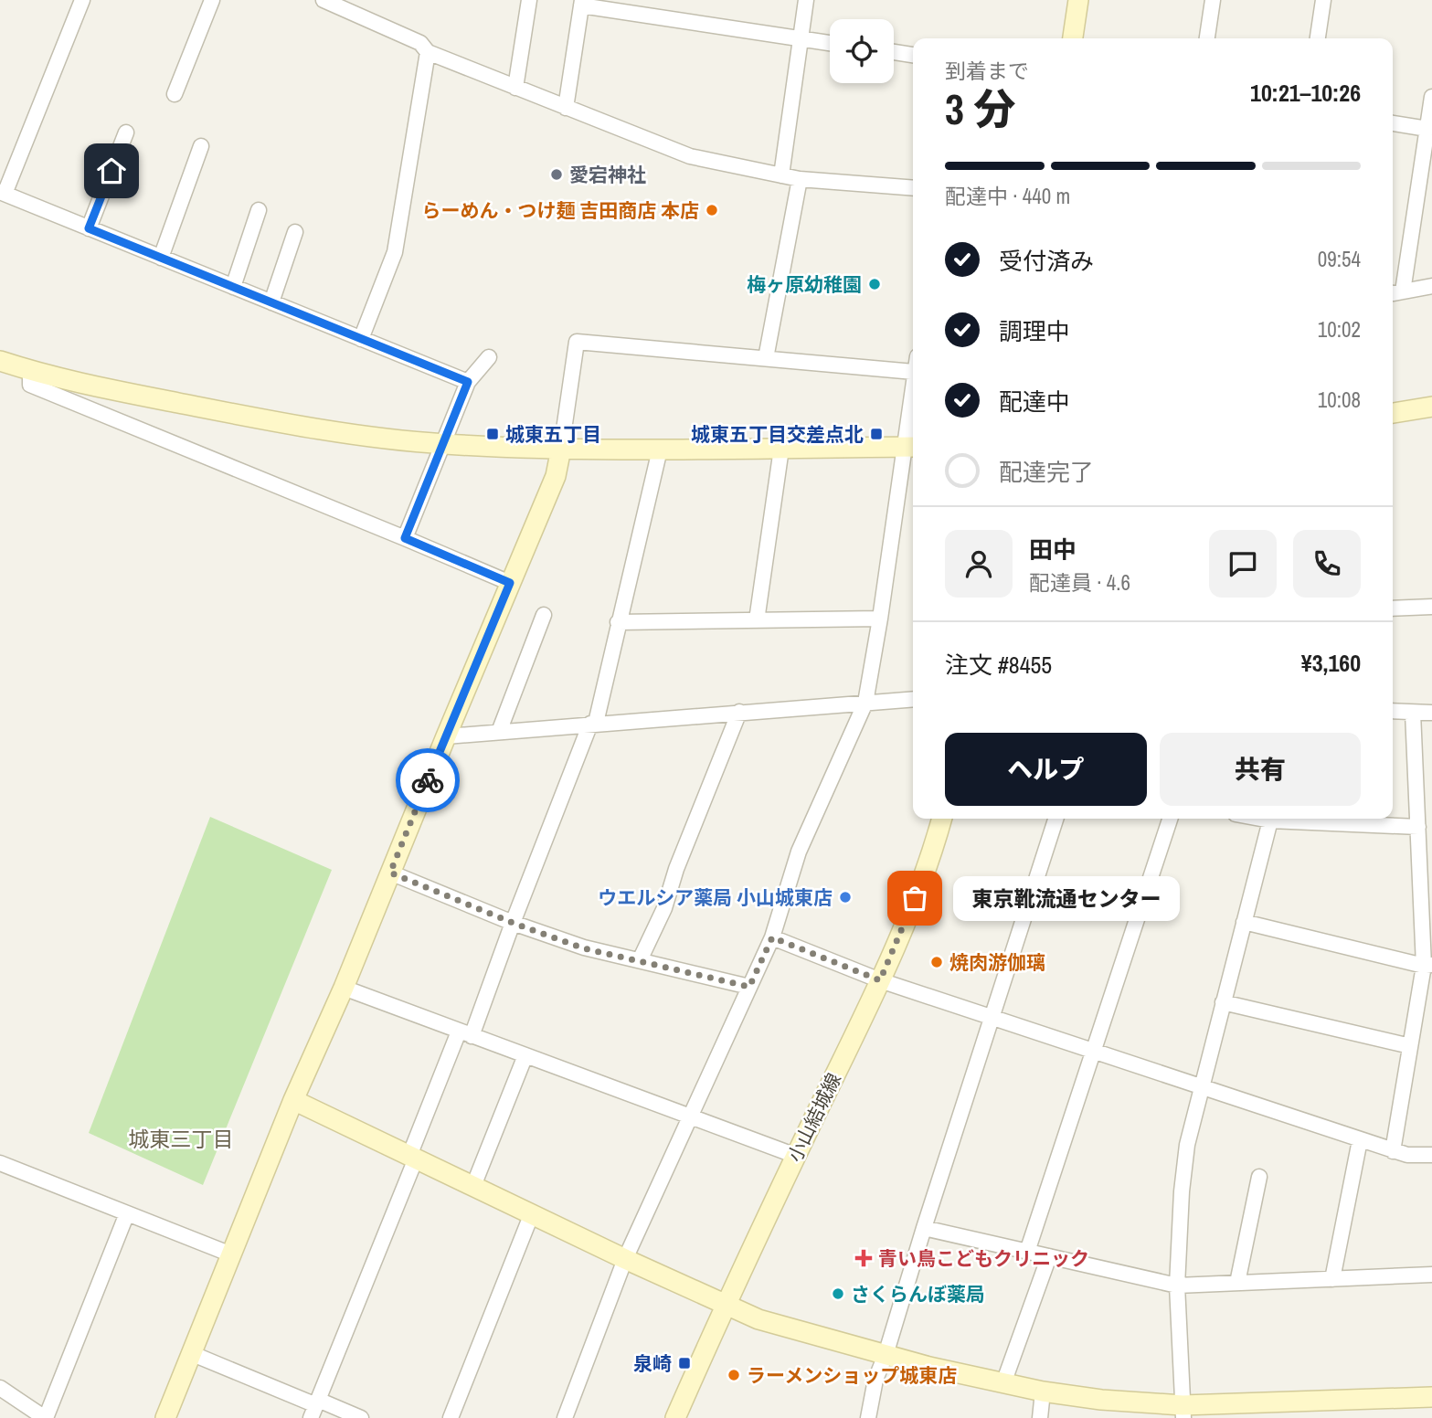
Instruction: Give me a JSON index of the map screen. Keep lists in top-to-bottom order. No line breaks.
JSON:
{"streets":{"street":["小山結城線"]},"districts":["城東三丁目"],"places":{"other":["愛宕神社","らーめん・つけ麺 吉田商店 本店","梅ヶ原幼稚園","ウエルシア薬局 小山城東店","東京靴流通センター","焼肉游伽璃","さくらんぼ薬局","ラーメンショップ城東店"],"transit":["城東五丁目","城東五丁目交差点北","泉崎"],"health":["青い鳥こどもクリニック"]},"page":{"heading":["3 分","到着まで","10:21–10:26"],"panel":["田中","配達員 · 4.6","注文 #8455","¥3,160"],"bar":"配達中 · 440 m","list":[["受付済み","09:54"],["調理中","10:02"],["配達中","10:08"],"配達完了"],"buttons":["ヘルプ","共有"],"bubble":"東京靴流通センター"}}
